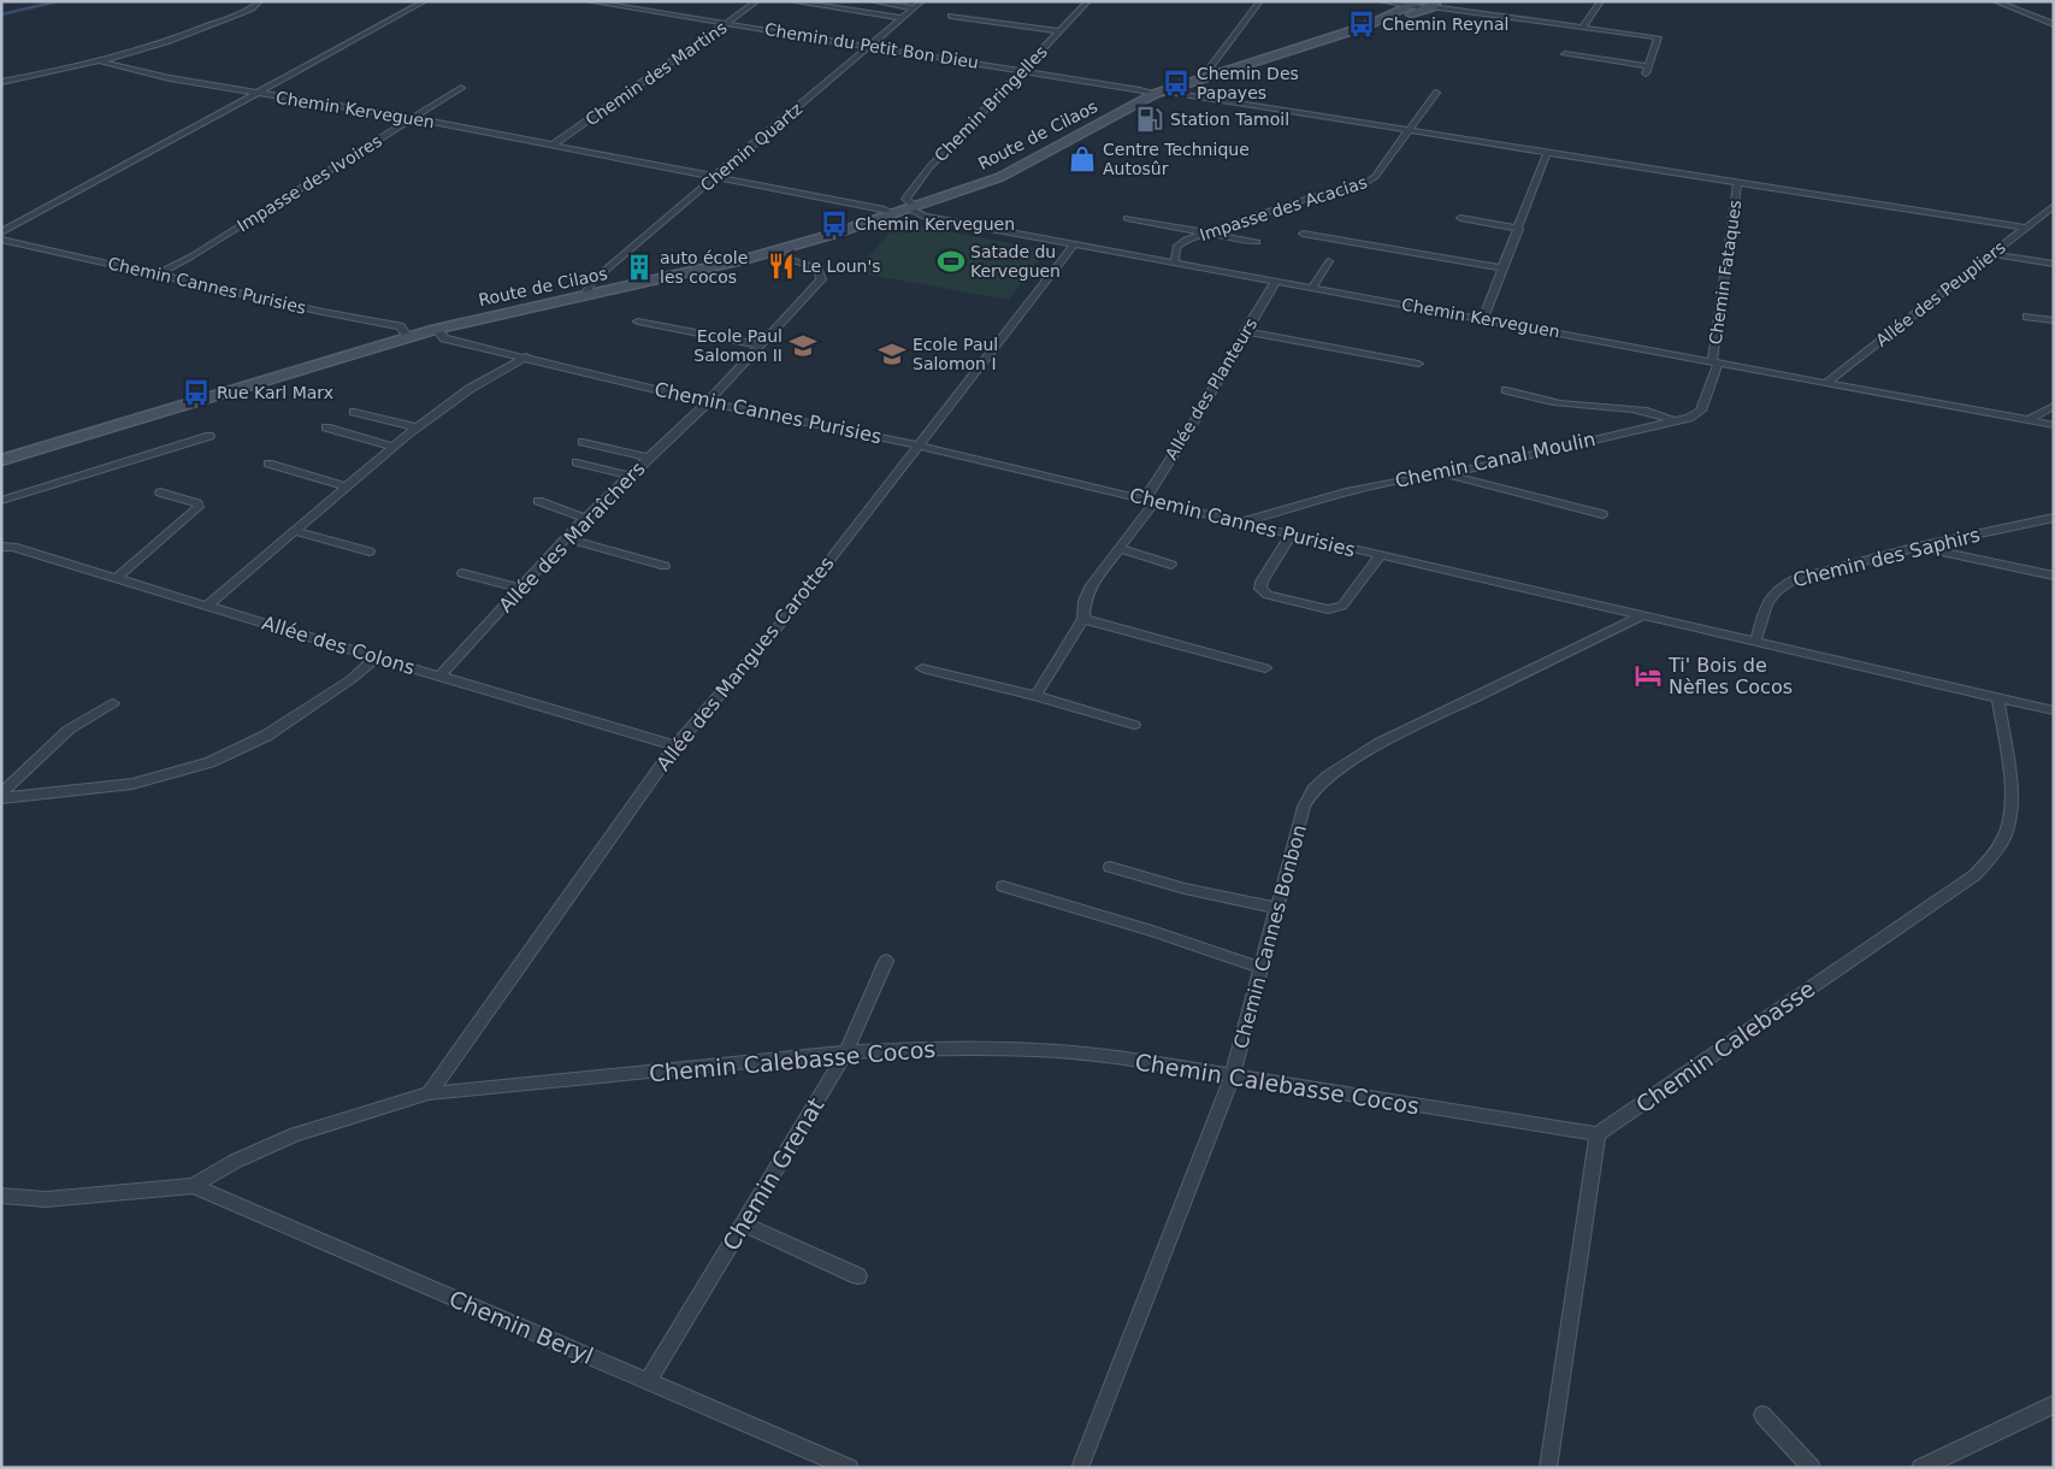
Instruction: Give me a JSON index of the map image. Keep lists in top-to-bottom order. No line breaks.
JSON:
{"streets":{"main road":["Route de Cilaos"],"street":["Chemin du Petit Bon Dieu","Chemin des Martins","Chemin Bringelles","Chemin Kerveguen","Chemin Quartz","Impasse des Ivoires","Impasse des Acacias","Chemin Fataques","Chemin Cannes Purisies","Allée des Peupliers","Allée des Planteurs","Chemin Canal Moulin","Allée des Maraîchers","Chemin des Saphirs","Allée des Colons","Allée des Mangues Carottes","Chemin Cannes Bonbon","Chemin Calebasse","Chemin Calebasse Cocos","Chemin Grenat","Chemin Beryl"]},"crossings":[["Chemin du Petit Bon Dieu","Chemin des Martins"],["Chemin du Petit Bon Dieu","Chemin Bringelles"],["Chemin du Petit Bon Dieu","Route de Cilaos"],["Chemin du Petit Bon Dieu","Chemin Quartz"],["Chemin du Petit Bon Dieu","Impasse des Acacias"],["Chemin du Petit Bon Dieu","Chemin Fataques"],["Chemin du Petit Bon Dieu","Allée des Peupliers"],["Chemin des Martins","Chemin Kerveguen"],["Chemin Bringelles","Chemin Kerveguen"],["Chemin Bringelles","Route de Cilaos"],["Chemin Kerveguen","Route de Cilaos"],["Chemin Kerveguen","Chemin Quartz"],["Chemin Kerveguen","Impasse des Ivoires"],["Chemin Kerveguen","Impasse des Acacias"],["Chemin Kerveguen","Chemin Fataques"],["Chemin Kerveguen","Allée des Peupliers"],["Chemin Kerveguen","Allée des Planteurs"],["Chemin Kerveguen","Chemin Canal Moulin"],["Chemin Kerveguen","Allée des Mangues Carottes"],["Route de Cilaos","Chemin Quartz"],["Route de Cilaos","Chemin Cannes Purisies"],["Route de Cilaos","Allée des Maraîchers"],["Impasse des Ivoires","Chemin Cannes Purisies"],["Chemin Fataques","Chemin Canal Moulin"],["Chemin Cannes Purisies","Allée des Planteurs"],["Chemin Cannes Purisies","Chemin Canal Moulin"],["Chemin Cannes Purisies","Allée des Maraîchers"],["Chemin Cannes Purisies","Chemin des Saphirs"],["Chemin Cannes Purisies","Allée des Mangues Carottes"],["Chemin Cannes Purisies","Chemin Cannes Bonbon"],["Chemin Cannes Purisies","Chemin Calebasse"],["Allée des Maraîchers","Allée des Colons"],["Allée des Colons","Allée des Mangues Carottes"],["Allée des Mangues Carottes","Chemin Calebasse Cocos"],["Chemin Cannes Bonbon","Chemin Calebasse Cocos"],["Chemin Calebasse","Chemin Calebasse Cocos"],["Chemin Calebasse Cocos","Chemin Grenat"],["Chemin Calebasse Cocos","Chemin Beryl"],["Chemin Grenat","Chemin Beryl"]],"places":{"bus stop":["Chemin Reynal","Chemin Des Papayes","Chemin Kerveguen","Rue Karl Marx"],"fuel station":["Station Tamoil"],"shop":["Centre Technique Autosûr"],"sports":["Satade du Kerveguen"],"restaurant":["Le Loun's"],"building":["auto école les cocos"],"school or university":["Ecole Paul Salomon II","Ecole Paul Salomon I"],"hotel":["Ti' Bois de Nèfles Cocos"]}}
